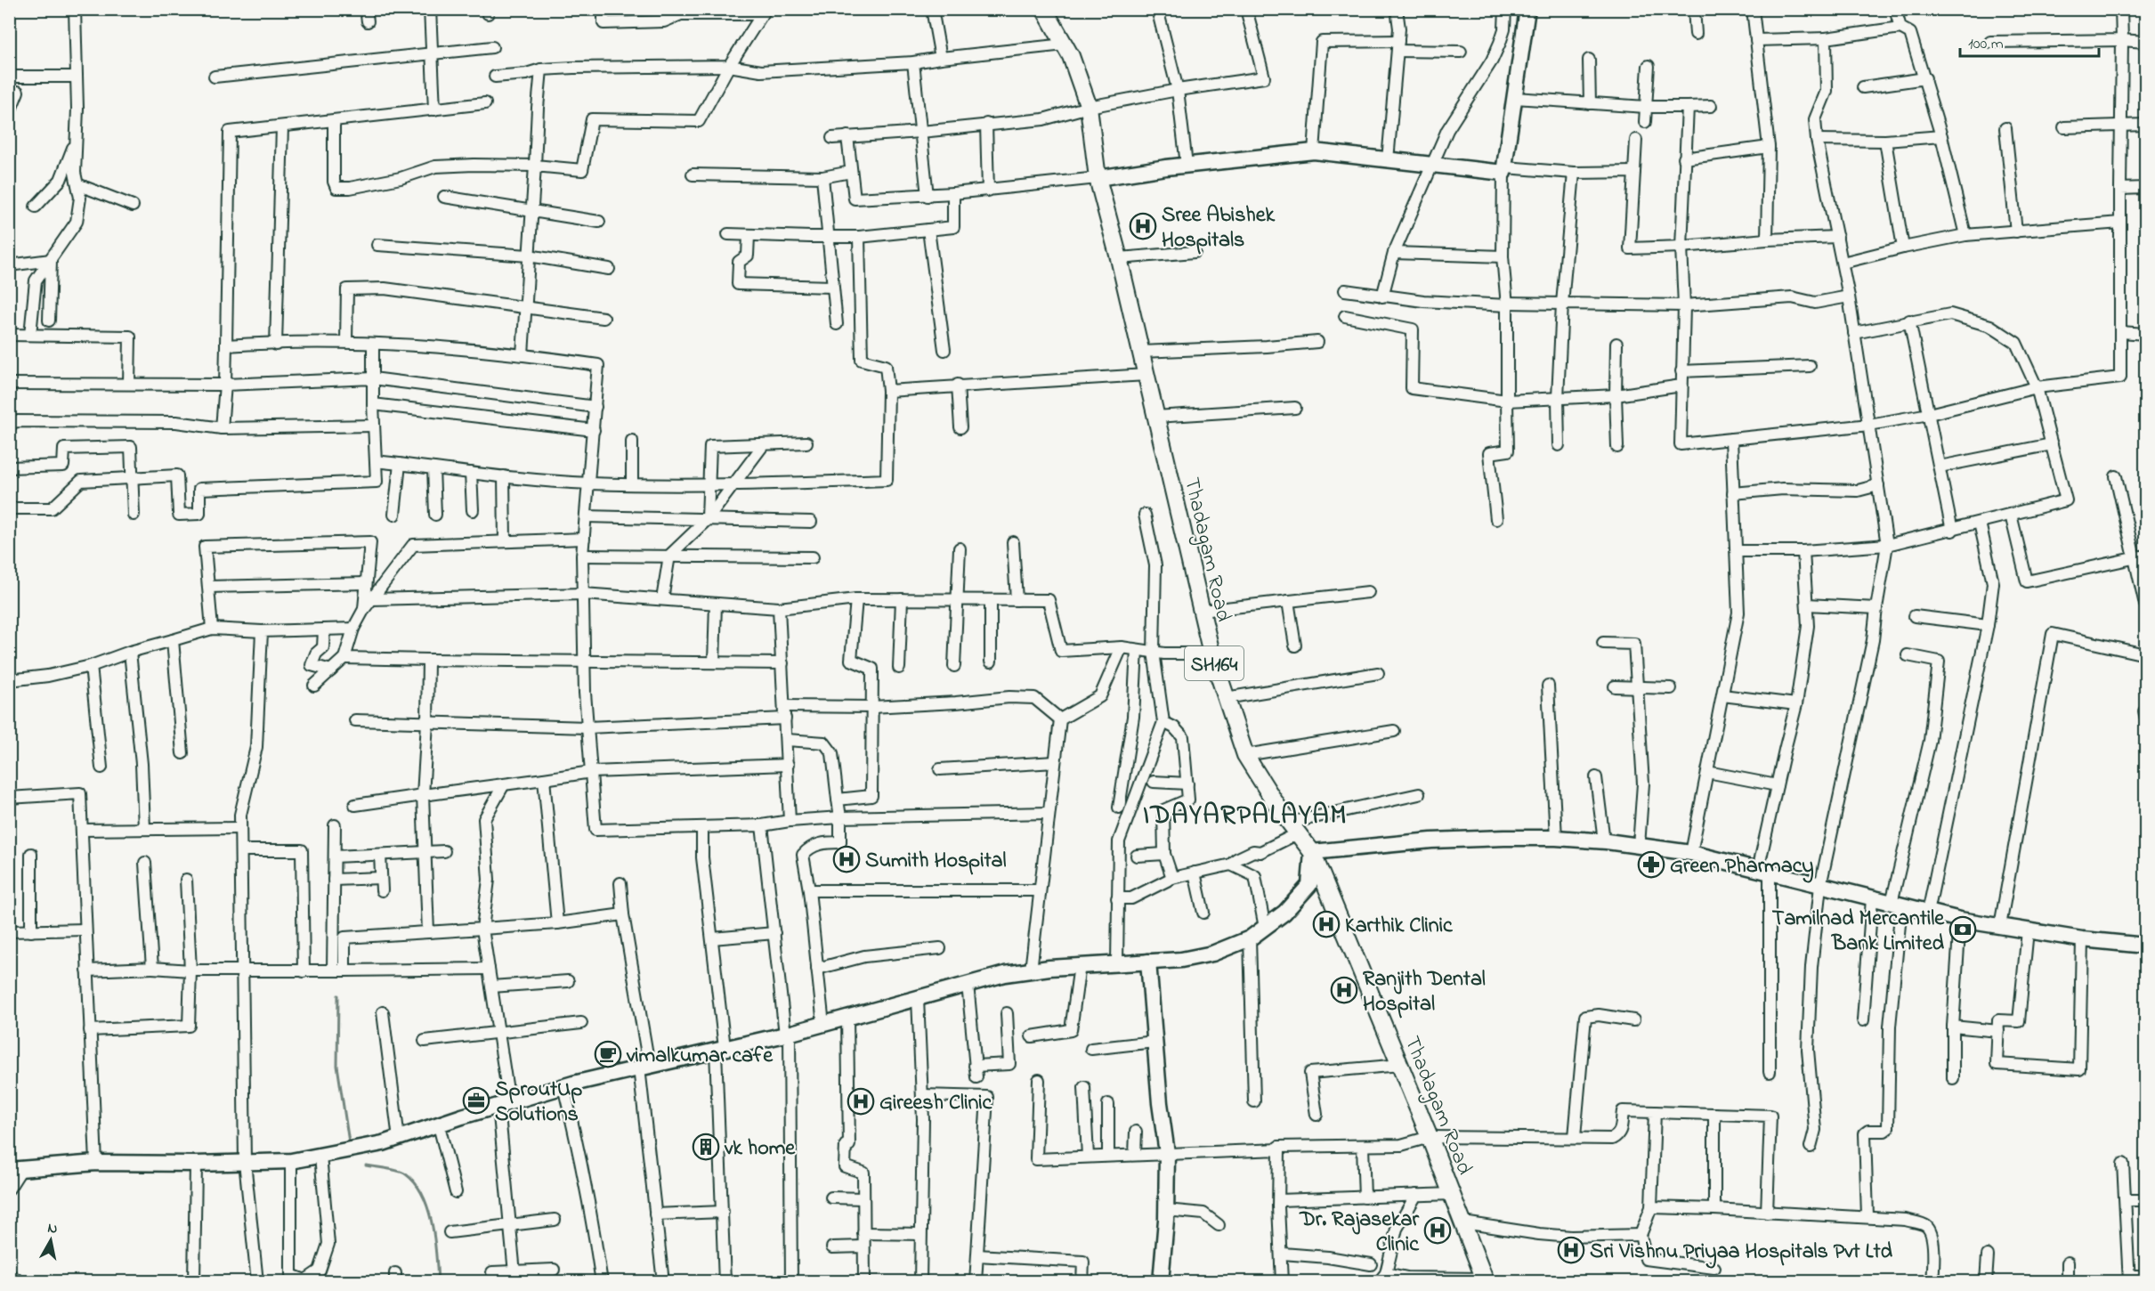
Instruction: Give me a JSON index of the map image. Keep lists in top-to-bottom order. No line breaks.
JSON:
{"streets":{"main road":["Thadagam Road","SH164"]},"districts":["IDAYARPALAYAM"],"places":{"hospital":["Sree Abishek Hospitals","Sumith Hospital","Karthik Clinic","Ranjith Dental Hospital","Gireesh Clinic","Dr. Rajasekar Clinic","Sri Vishnu Priyaa Hospitals Pvt Ltd"],"pharmacy":["Green Pharmacy"],"bank":["Tamilnad Mercantile Bank Limited"],"cafe":["vimalkumar cafe"],"office":["SproutUp Solutions"],"building":["vk home"]},"scale_bar":"100 m","north":"top"}
